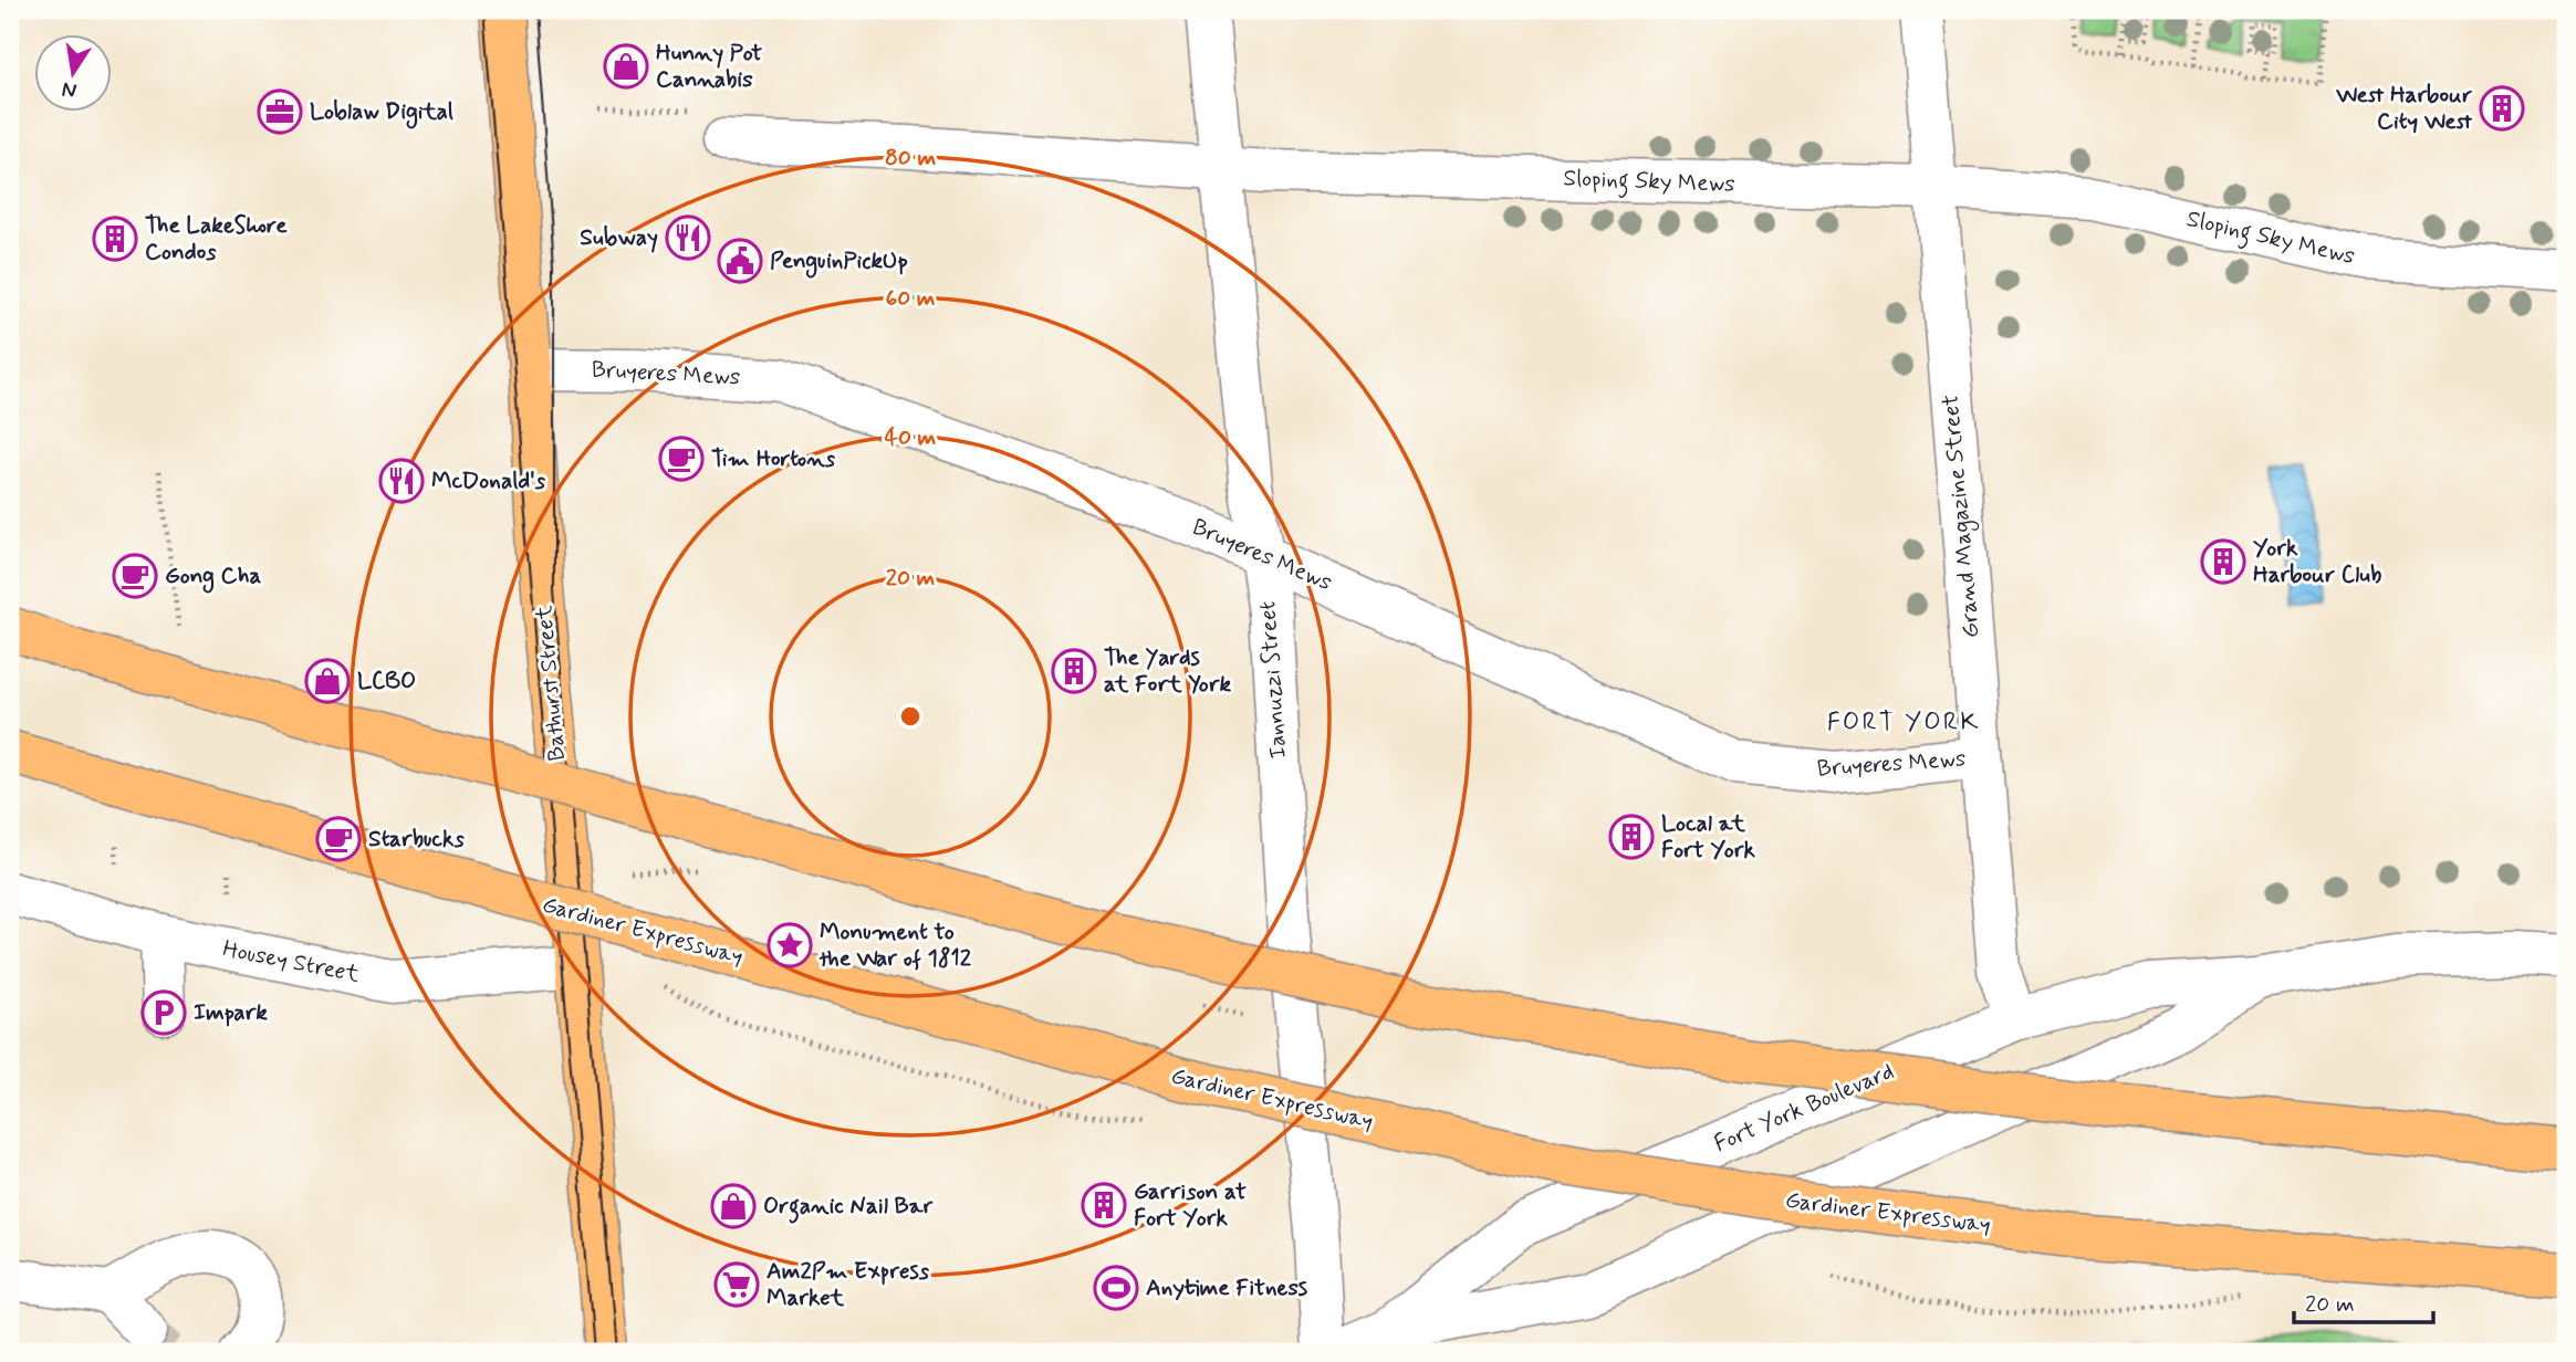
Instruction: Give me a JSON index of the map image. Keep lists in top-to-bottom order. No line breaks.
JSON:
{"streets":{"main road":["Bathurst Street","Gardiner Expressway"],"street":["Sloping Sky Mews","Bruyeres Mews","Grand Magazine Street","Iannuzzi Street","Housey Street","Fort York Boulevard"]},"crossings":[["Sloping Sky Mews","Grand Magazine Street"],["Sloping Sky Mews","Iannuzzi Street"],["Bruyeres Mews","Grand Magazine Street"],["Bruyeres Mews","Iannuzzi Street"],["Bruyeres Mews","Bathurst Street"],["Grand Magazine Street","Fort York Boulevard"],["Bathurst Street","Housey Street"]],"districts":["FORT YORK"],"places":{"shop":["Hunny Pot Cannabis","LCBO","Organic Nail Bar"],"building":["West Harbour City West","The LakeShore Condos","York Harbour Club","The Yards at Fort York","Local at Fort York","Garrison at Fort York"],"office":["Loblaw Digital"],"restaurant":["Subway","McDonald's"],"public building":["PenguinPickUp"],"cafe":["Tim Hortons","Gong Cha","Starbucks"],"place":["Monument to the War of 1812"],"parking":["Impark"],"supermarket":["Am2Pm Express Market"],"sports":["Anytime Fitness"]},"scale_bar":"20 m","north":"bottom","rings":["80 m","60 m","40 m","20 m"]}
